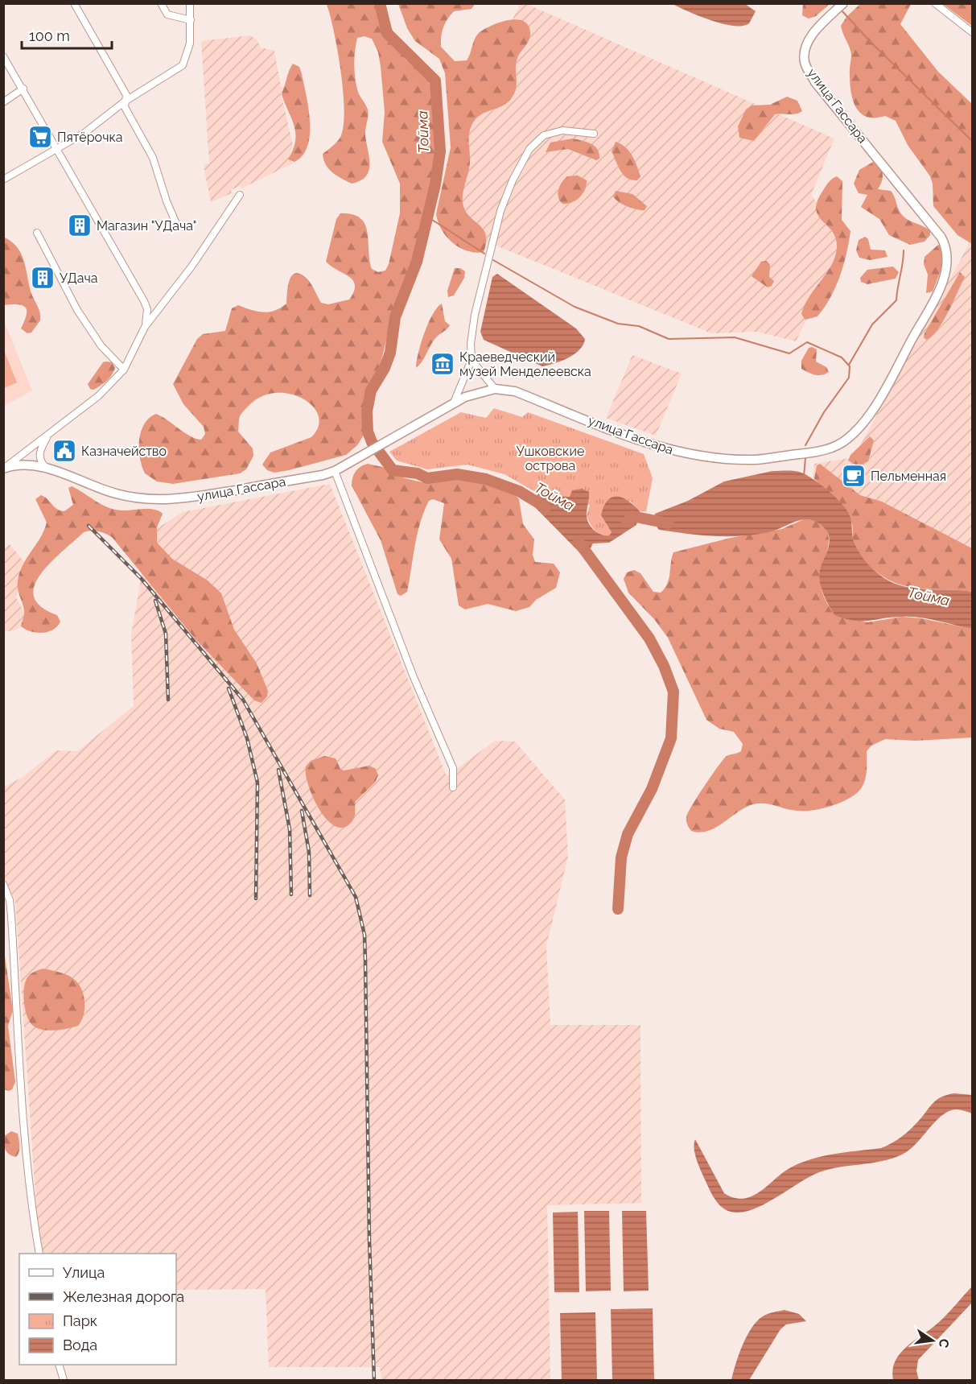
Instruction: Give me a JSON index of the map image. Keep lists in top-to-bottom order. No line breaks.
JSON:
{"streets":{"main road":["улица Гассара"]},"water":["Тойма"],"parks":["Ушковские острова"],"places":{"supermarket":["Пятёрочка"],"building":["Магазин \"УДача\"","УДача"],"museum":["Краеведческий музей Менделеевска"],"public building":["Казначейство"],"cafe":["Пельменная"]},"legend":["Улица","Железная дорога","Парк","Вода"],"scale_bar":"100 m","north":"right"}
